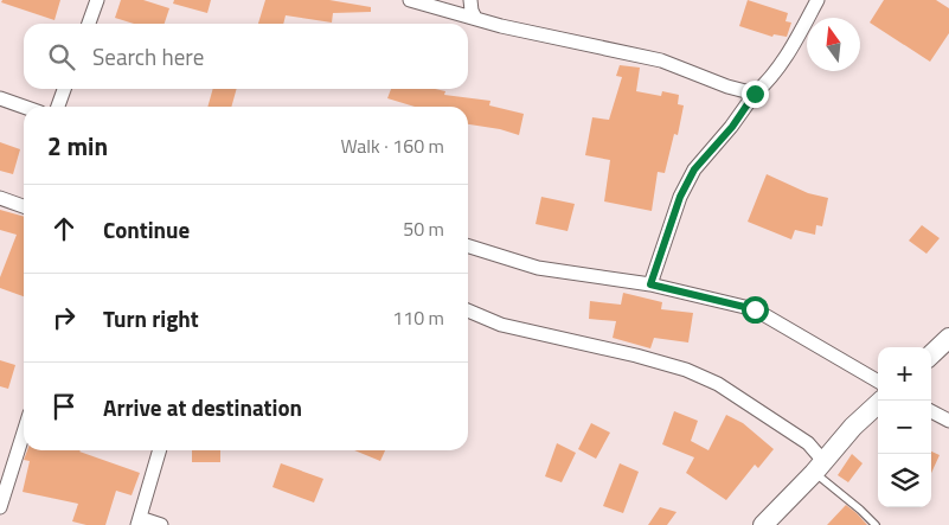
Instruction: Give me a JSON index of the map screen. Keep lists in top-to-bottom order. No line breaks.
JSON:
{"north":"top","page":{"search":"Search here","heading":["2 min","Walk · 160 m"],"list":[["Continue","50 m"],["Turn right","110 m"],"Arrive at destination"],"map_buttons":["+","−"]}}
